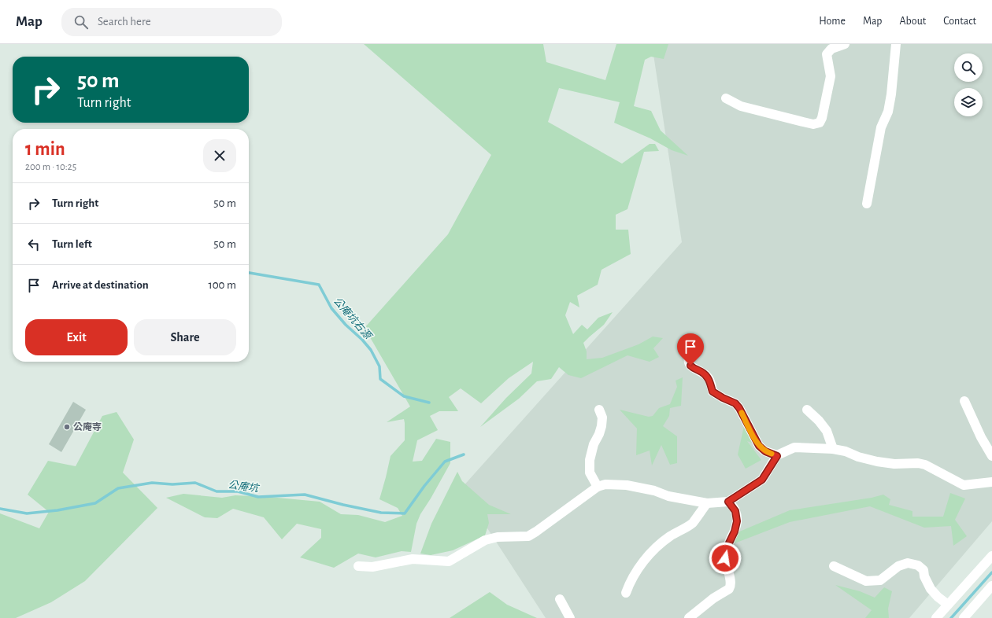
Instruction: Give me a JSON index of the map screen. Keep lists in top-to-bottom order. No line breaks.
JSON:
{"water":["公庵坑右源","公庵坑"],"places":["公庵寺"],"page":{"header":"Map","search":"Search here","nav":["Home","Map","About","Contact"],"turn":["50 m","Turn right"],"heading":["1 min","200 m · 10:25"],"list":[{"name":"Turn right","value":"50 m"},{"name":"Turn left","value":"50 m"},{"name":"Arrive at destination","value":"100 m"}],"buttons":["Exit","Share"]}}
